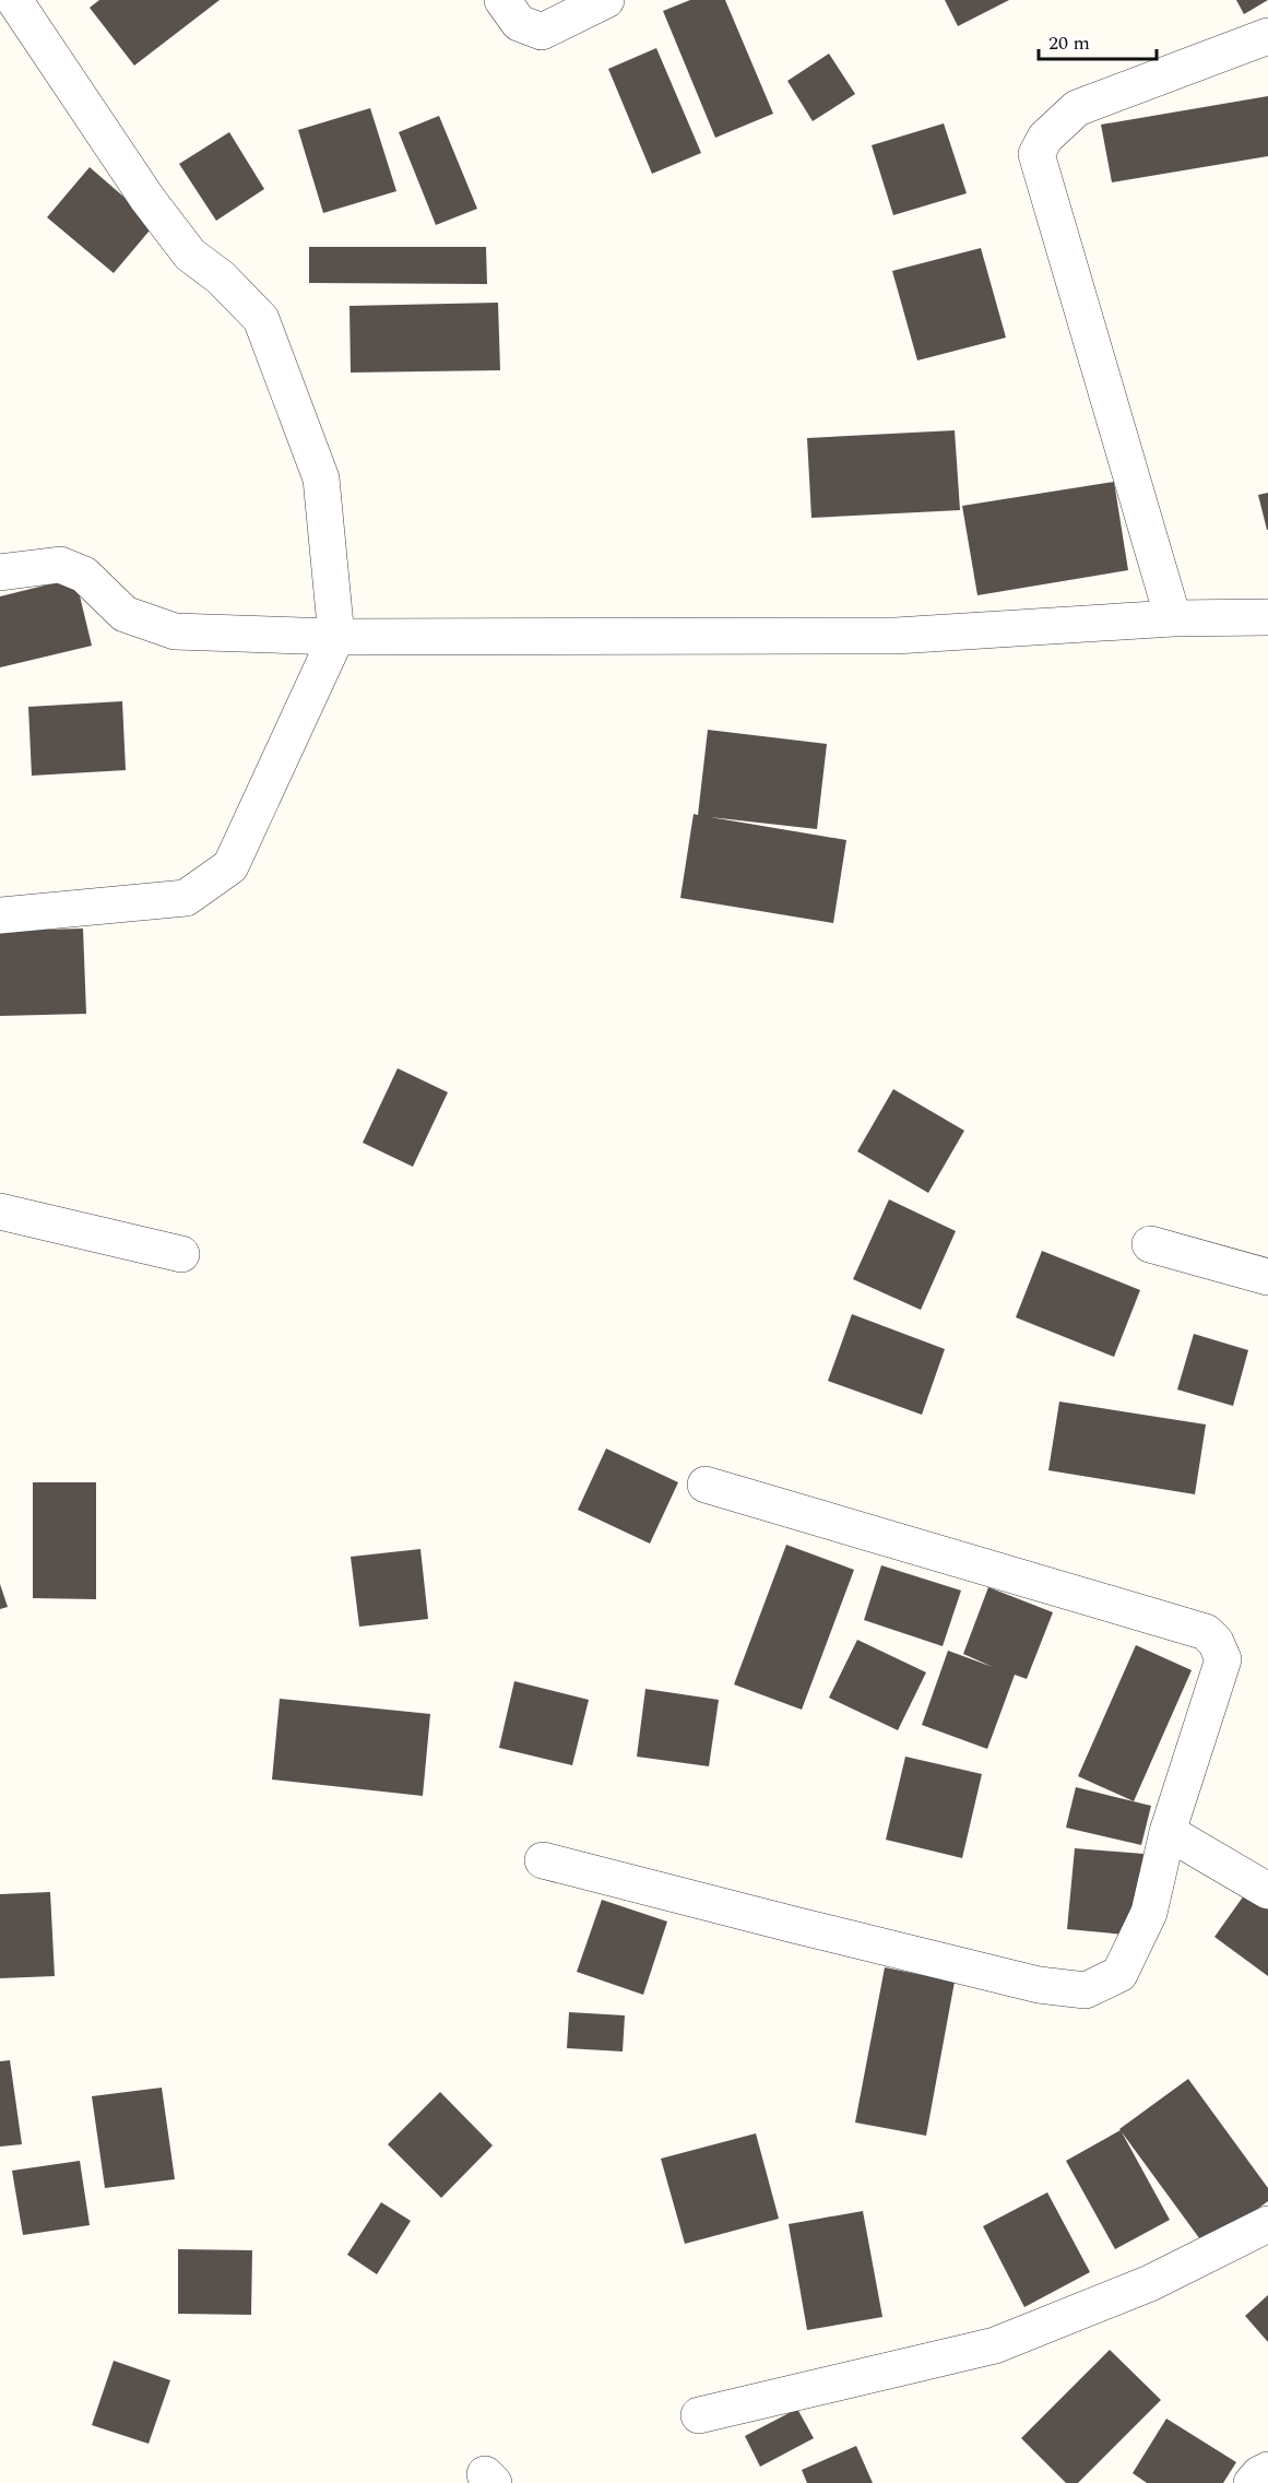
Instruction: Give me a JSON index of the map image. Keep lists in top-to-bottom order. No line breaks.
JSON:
{"scale_bar":"20 m"}
